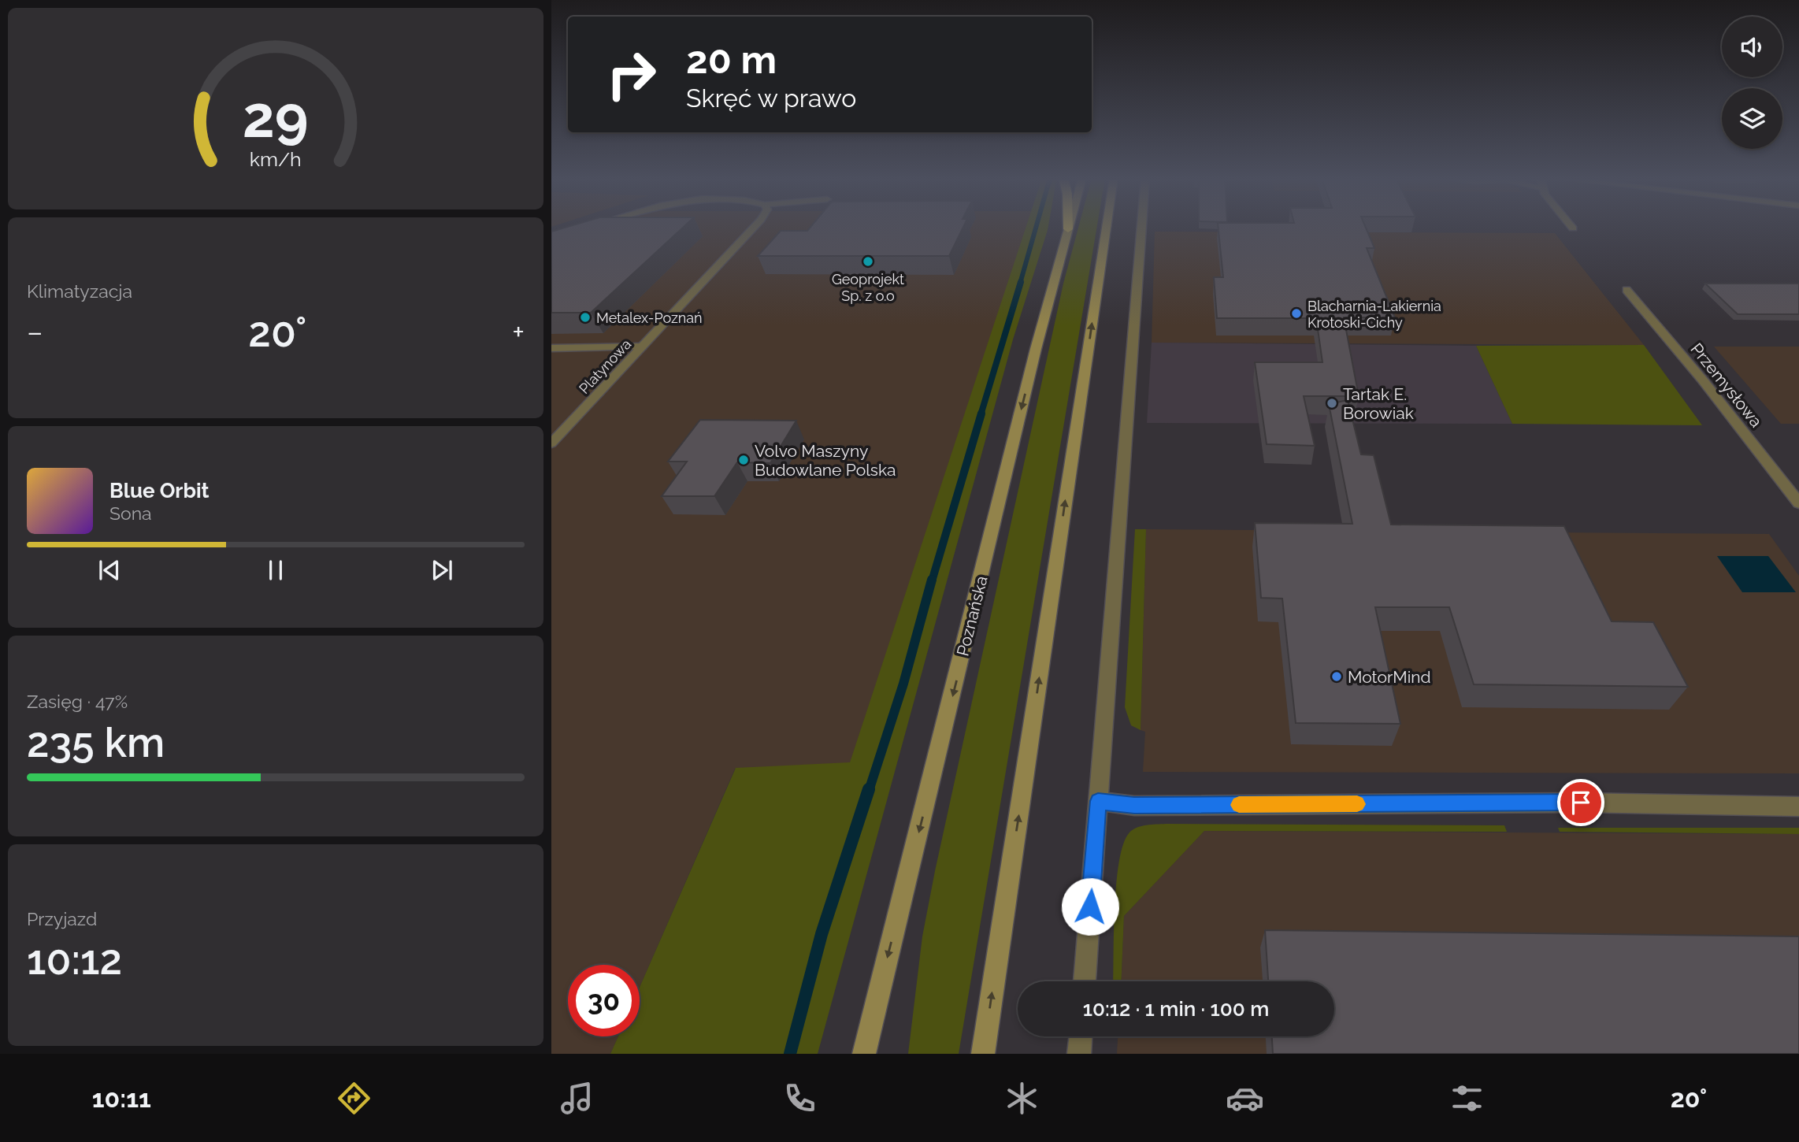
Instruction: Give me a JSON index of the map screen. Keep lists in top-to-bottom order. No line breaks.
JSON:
{"streets":{"main road":["Poznańska"],"street":["Platynowa","Przemysłowa"]},"places":["Geoprojekt Sp. z o.o","Blacharnia-Lakiernia Krotoski-Cichy","Metalex-Poznań","Tartak E. Borowiak","Volvo Maszyny Budowlane Polska","MotorMind"],"page":{"turn":["20 m","Skręć w prawo"],"tile":["Klimatyzacja",["Zasięg · 47%","235 km"],["Przyjazd","10:12"]],"heat":["−","20°","+"],"song":["Blue Orbit","Sona"],"limit":"30","trip":"10:12 · 1 min · 100 m","tabs":["10:11","20°"],"gauge":["29","km/h"]}}
